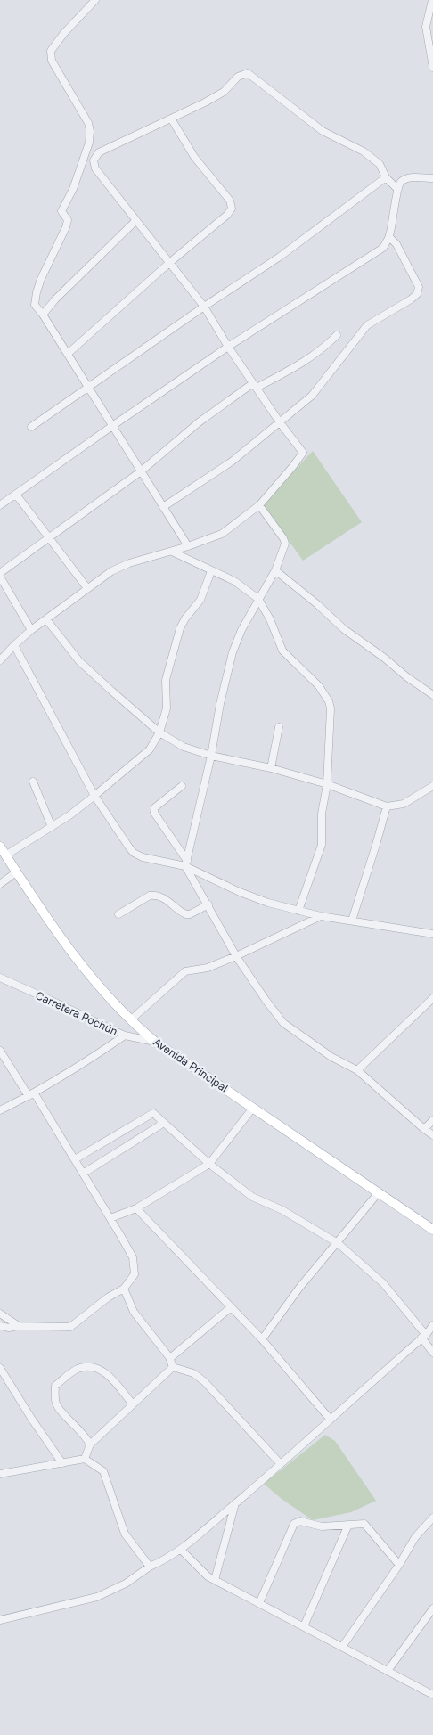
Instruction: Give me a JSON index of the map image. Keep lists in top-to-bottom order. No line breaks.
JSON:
{"streets":{"main road":["Avenida Principal"],"street":["Carretera Pochún"]},"crossings":[["Carretera Pochún","Avenida Principal"]]}
